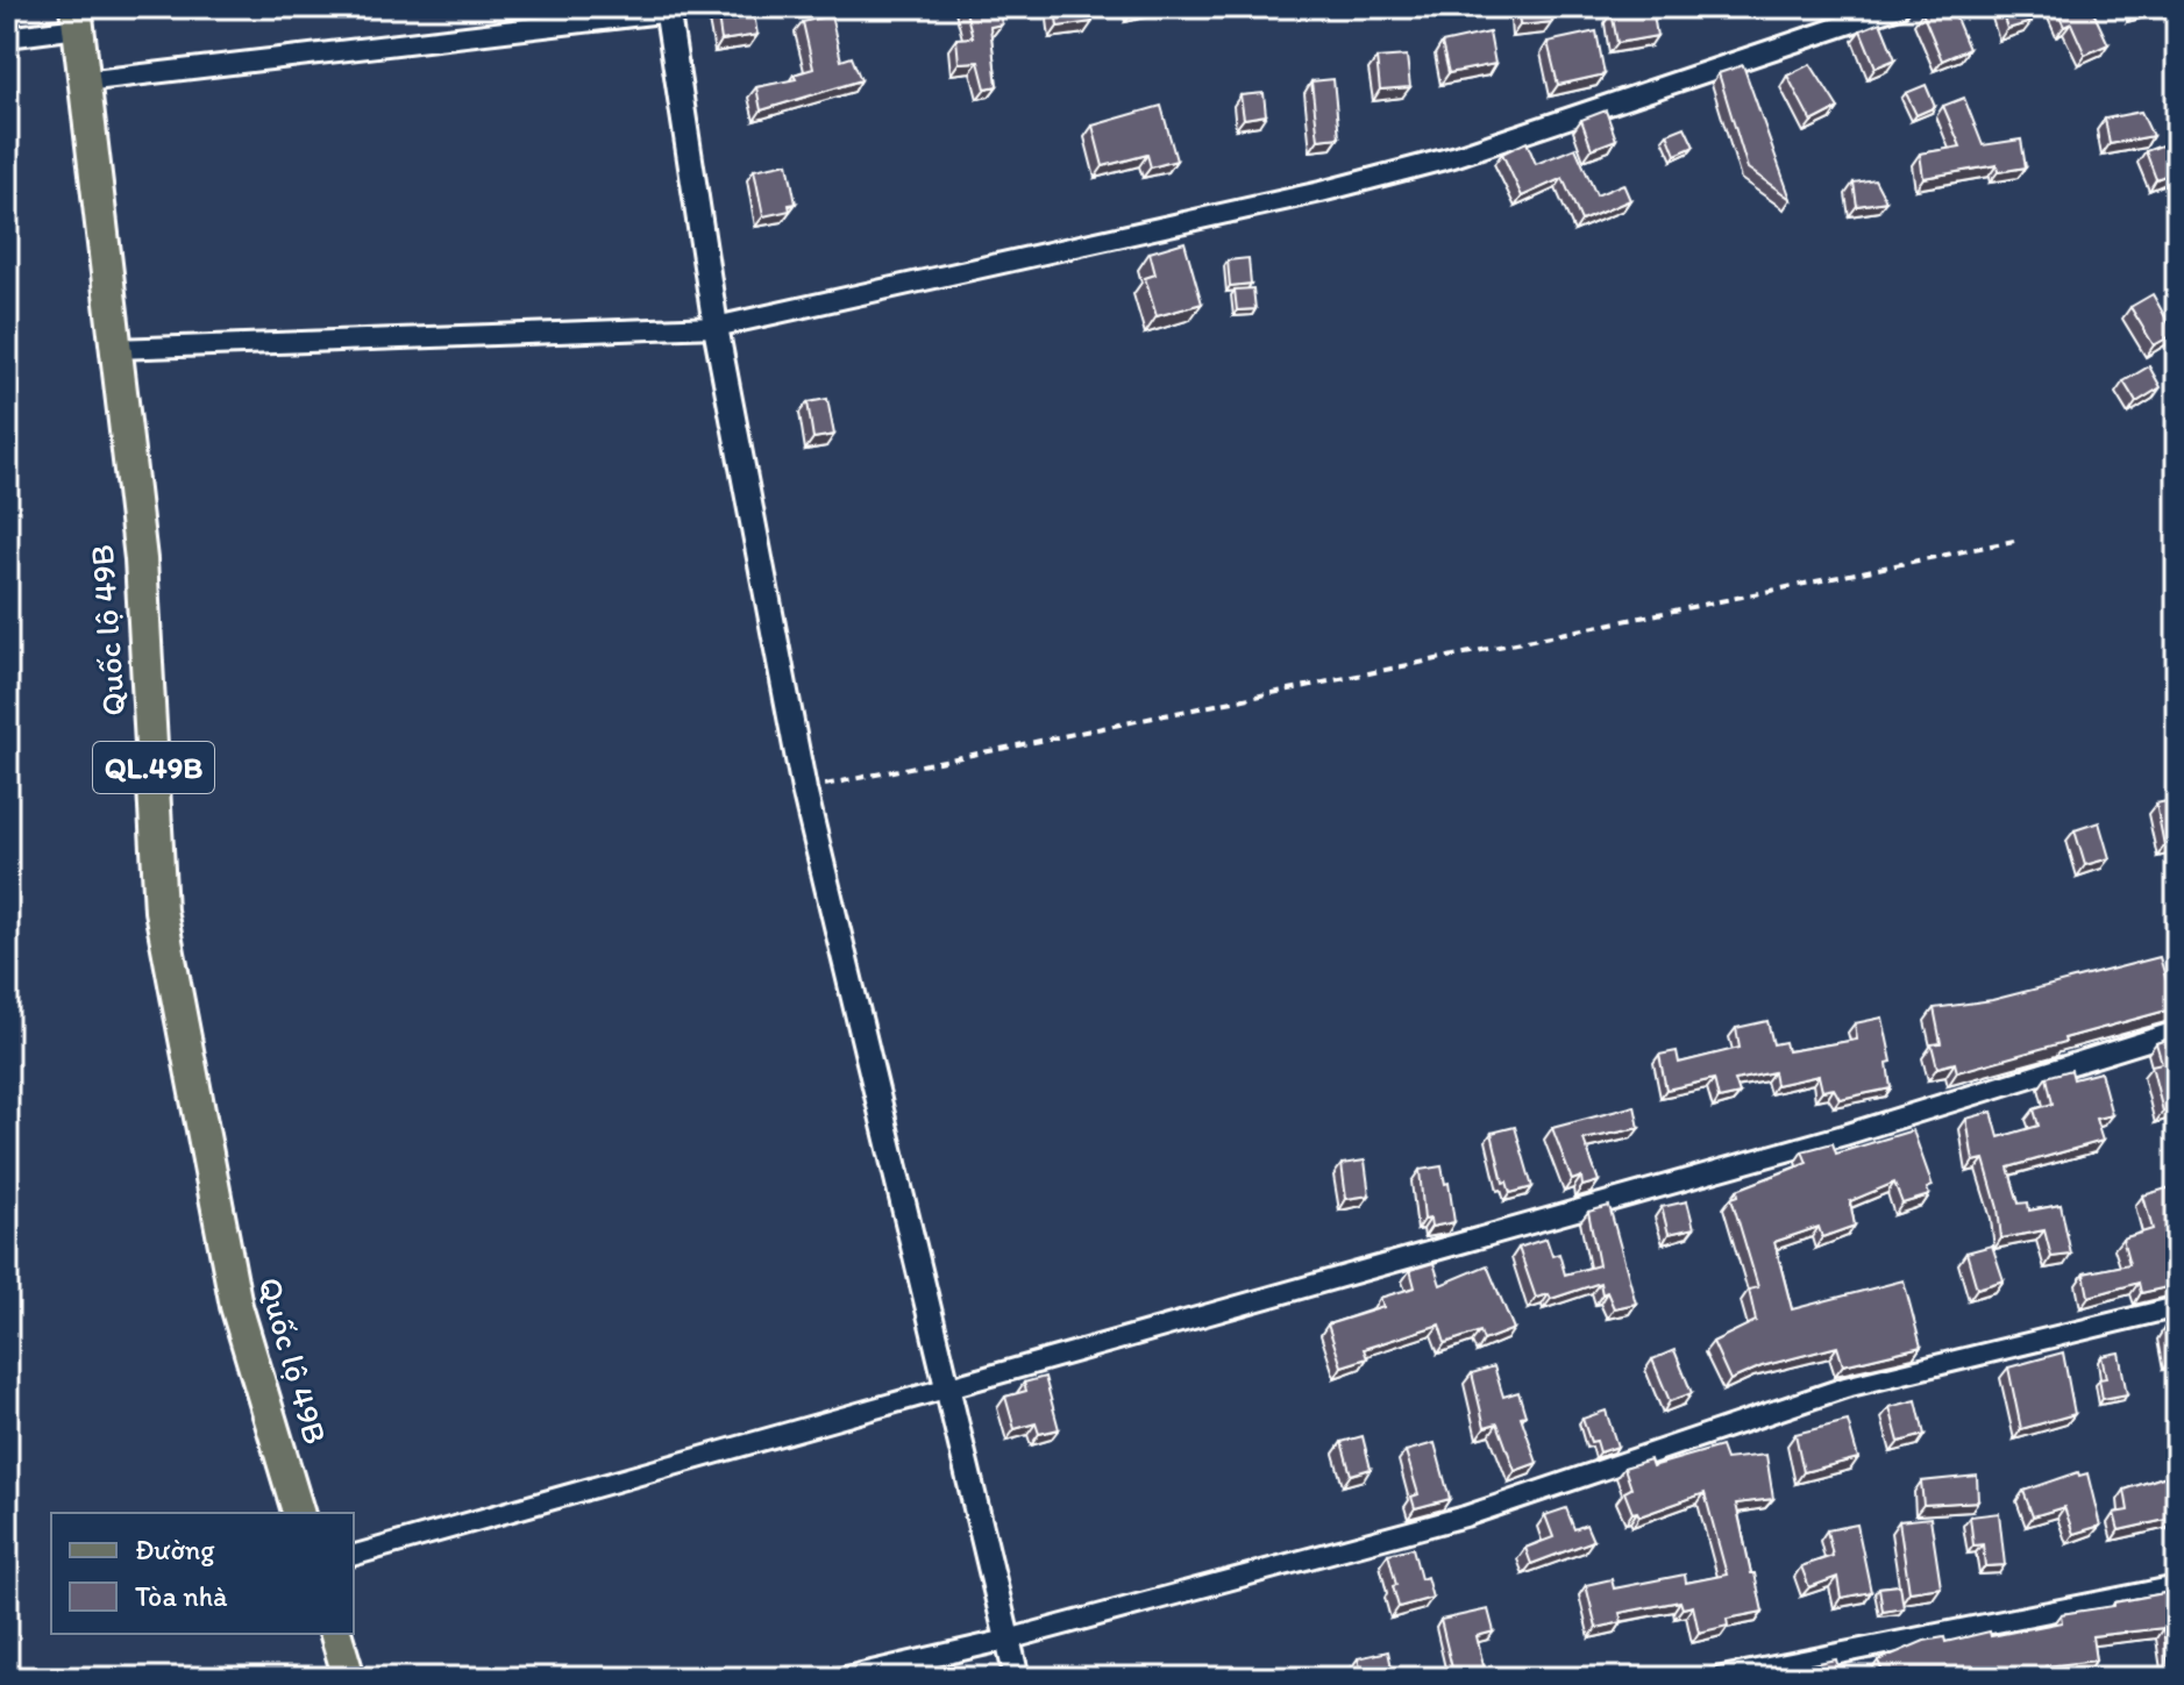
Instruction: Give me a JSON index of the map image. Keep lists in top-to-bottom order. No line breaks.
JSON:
{"streets":{"main road":["Quốc lộ 49B","QL.49B"]},"legend":["Đường","Tòa nhà"]}
